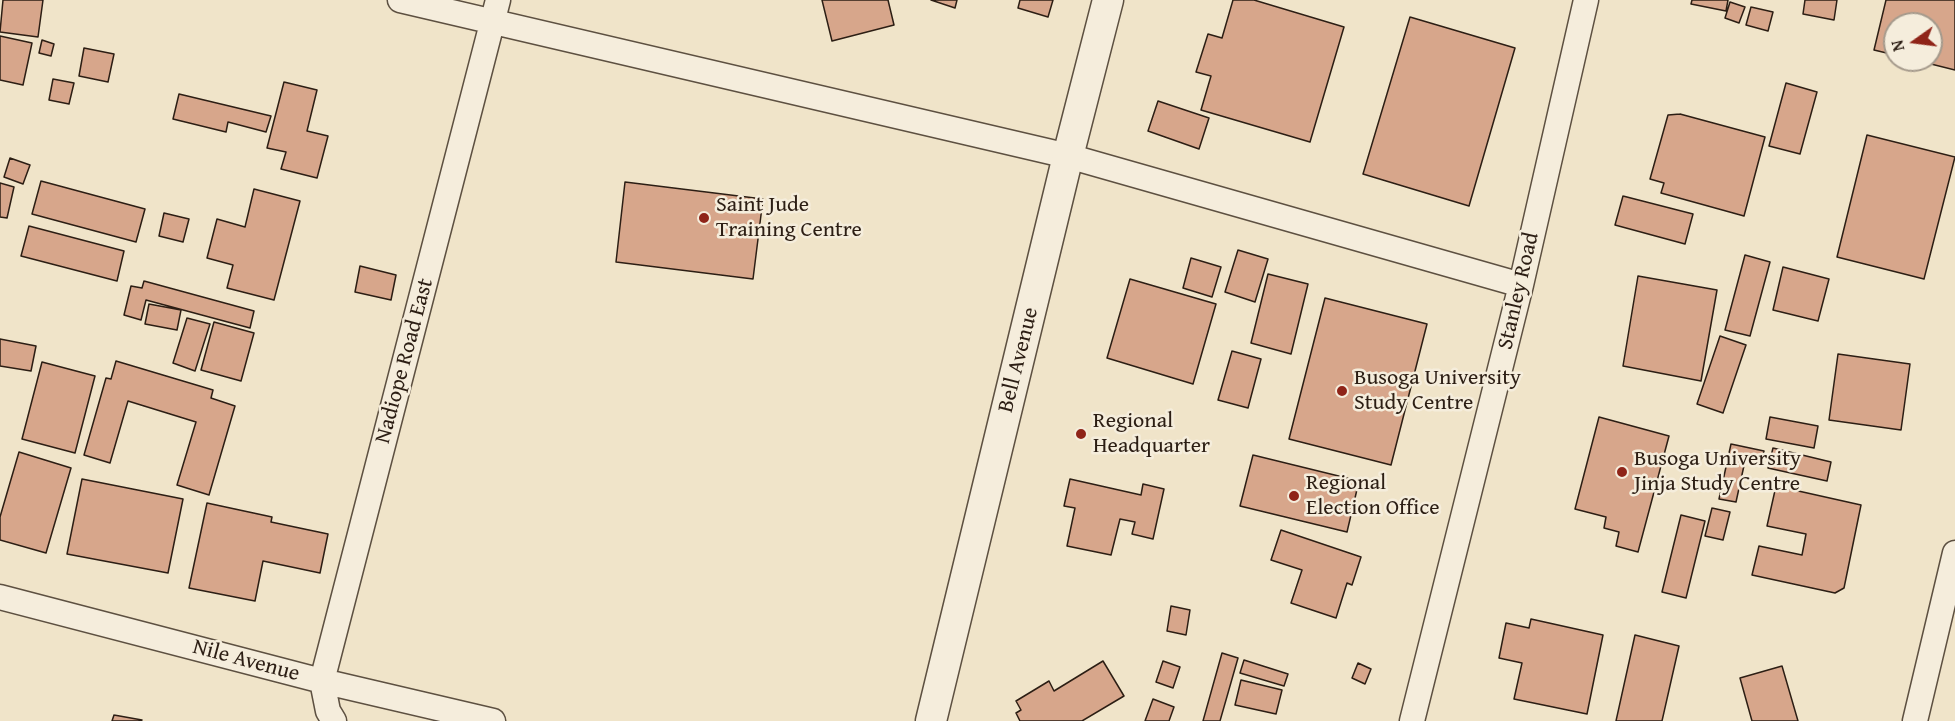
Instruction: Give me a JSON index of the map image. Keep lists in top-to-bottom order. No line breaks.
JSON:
{"streets":{"street":["Stanley Road","Bell Avenue","Nadiope Road East","Nile Avenue"]},"crossings":[["Nadiope Road East","Nile Avenue"]],"places":["Saint Jude Training Centre","Busoga University Study Centre","Regional Headquarter","Busoga University Jinja Study Centre","Regional Election Office"],"north":"left"}
